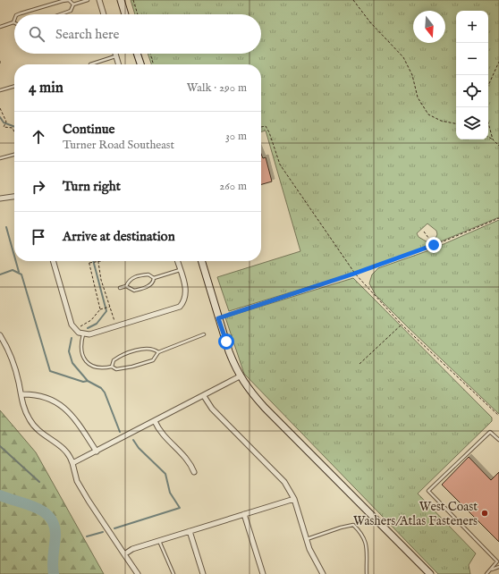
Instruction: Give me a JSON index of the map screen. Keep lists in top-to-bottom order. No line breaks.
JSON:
{"places":["West Coast Washers/Atlas Fasteners"],"north":"bottom","page":{"map_buttons":["+","−"],"search":"Search here","heading":["4 min","Walk · 290 m"],"list":[["Continue","Turner Road Southeast","30 m"],["Turn right","260 m"],"Arrive at destination"]}}
